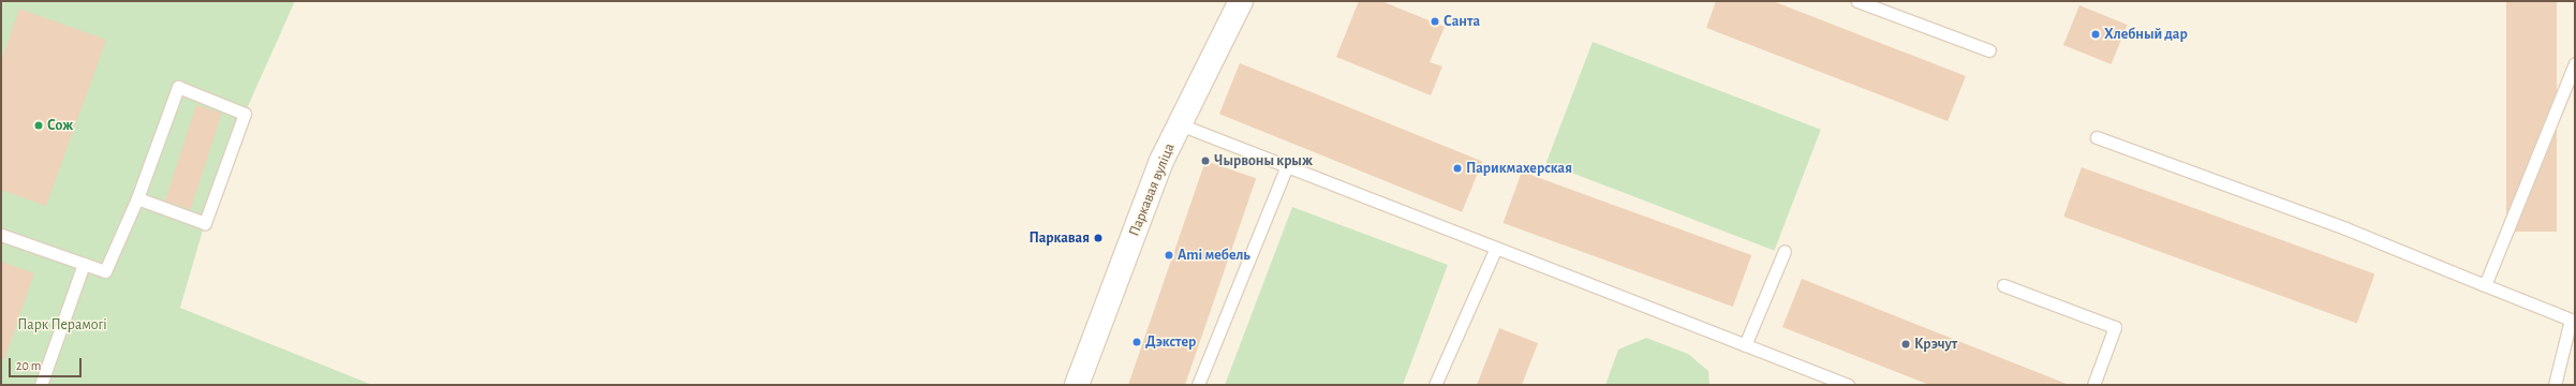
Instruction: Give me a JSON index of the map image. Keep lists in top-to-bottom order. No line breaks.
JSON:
{"streets":{"street":["Паркавая вуліца"]},"parks":["Парк Перамогі"],"places":["Санта","Хлебный дар","Сож","Чырвоны крыж","Парикмахерская","Паркавая","Ami мебель","Дэкстер","Крэчут"],"scale_bar":"20 m"}
